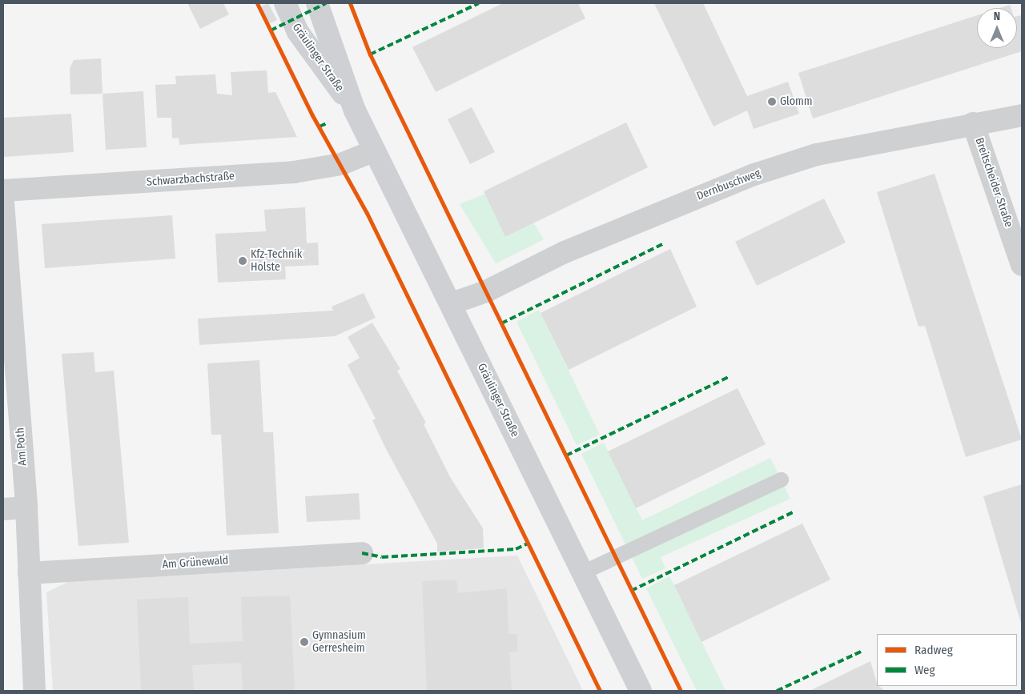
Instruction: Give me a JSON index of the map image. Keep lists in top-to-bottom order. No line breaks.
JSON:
{"streets":{"main road":["Gräulinger Straße"],"street":["Schwarzbachstraße","Breitscheider Straße","Dernbuschweg","Am Poth","Am Grünewald"]},"crossings":[["Gräulinger Straße","Schwarzbachstraße"],["Gräulinger Straße","Dernbuschweg"],["Breitscheider Straße","Dernbuschweg"],["Am Poth","Am Grünewald"]],"places":["Glomm","Kfz-Technik Holste","Gymnasium Gerresheim"],"legend":["Radweg","Weg"],"north":"top"}
